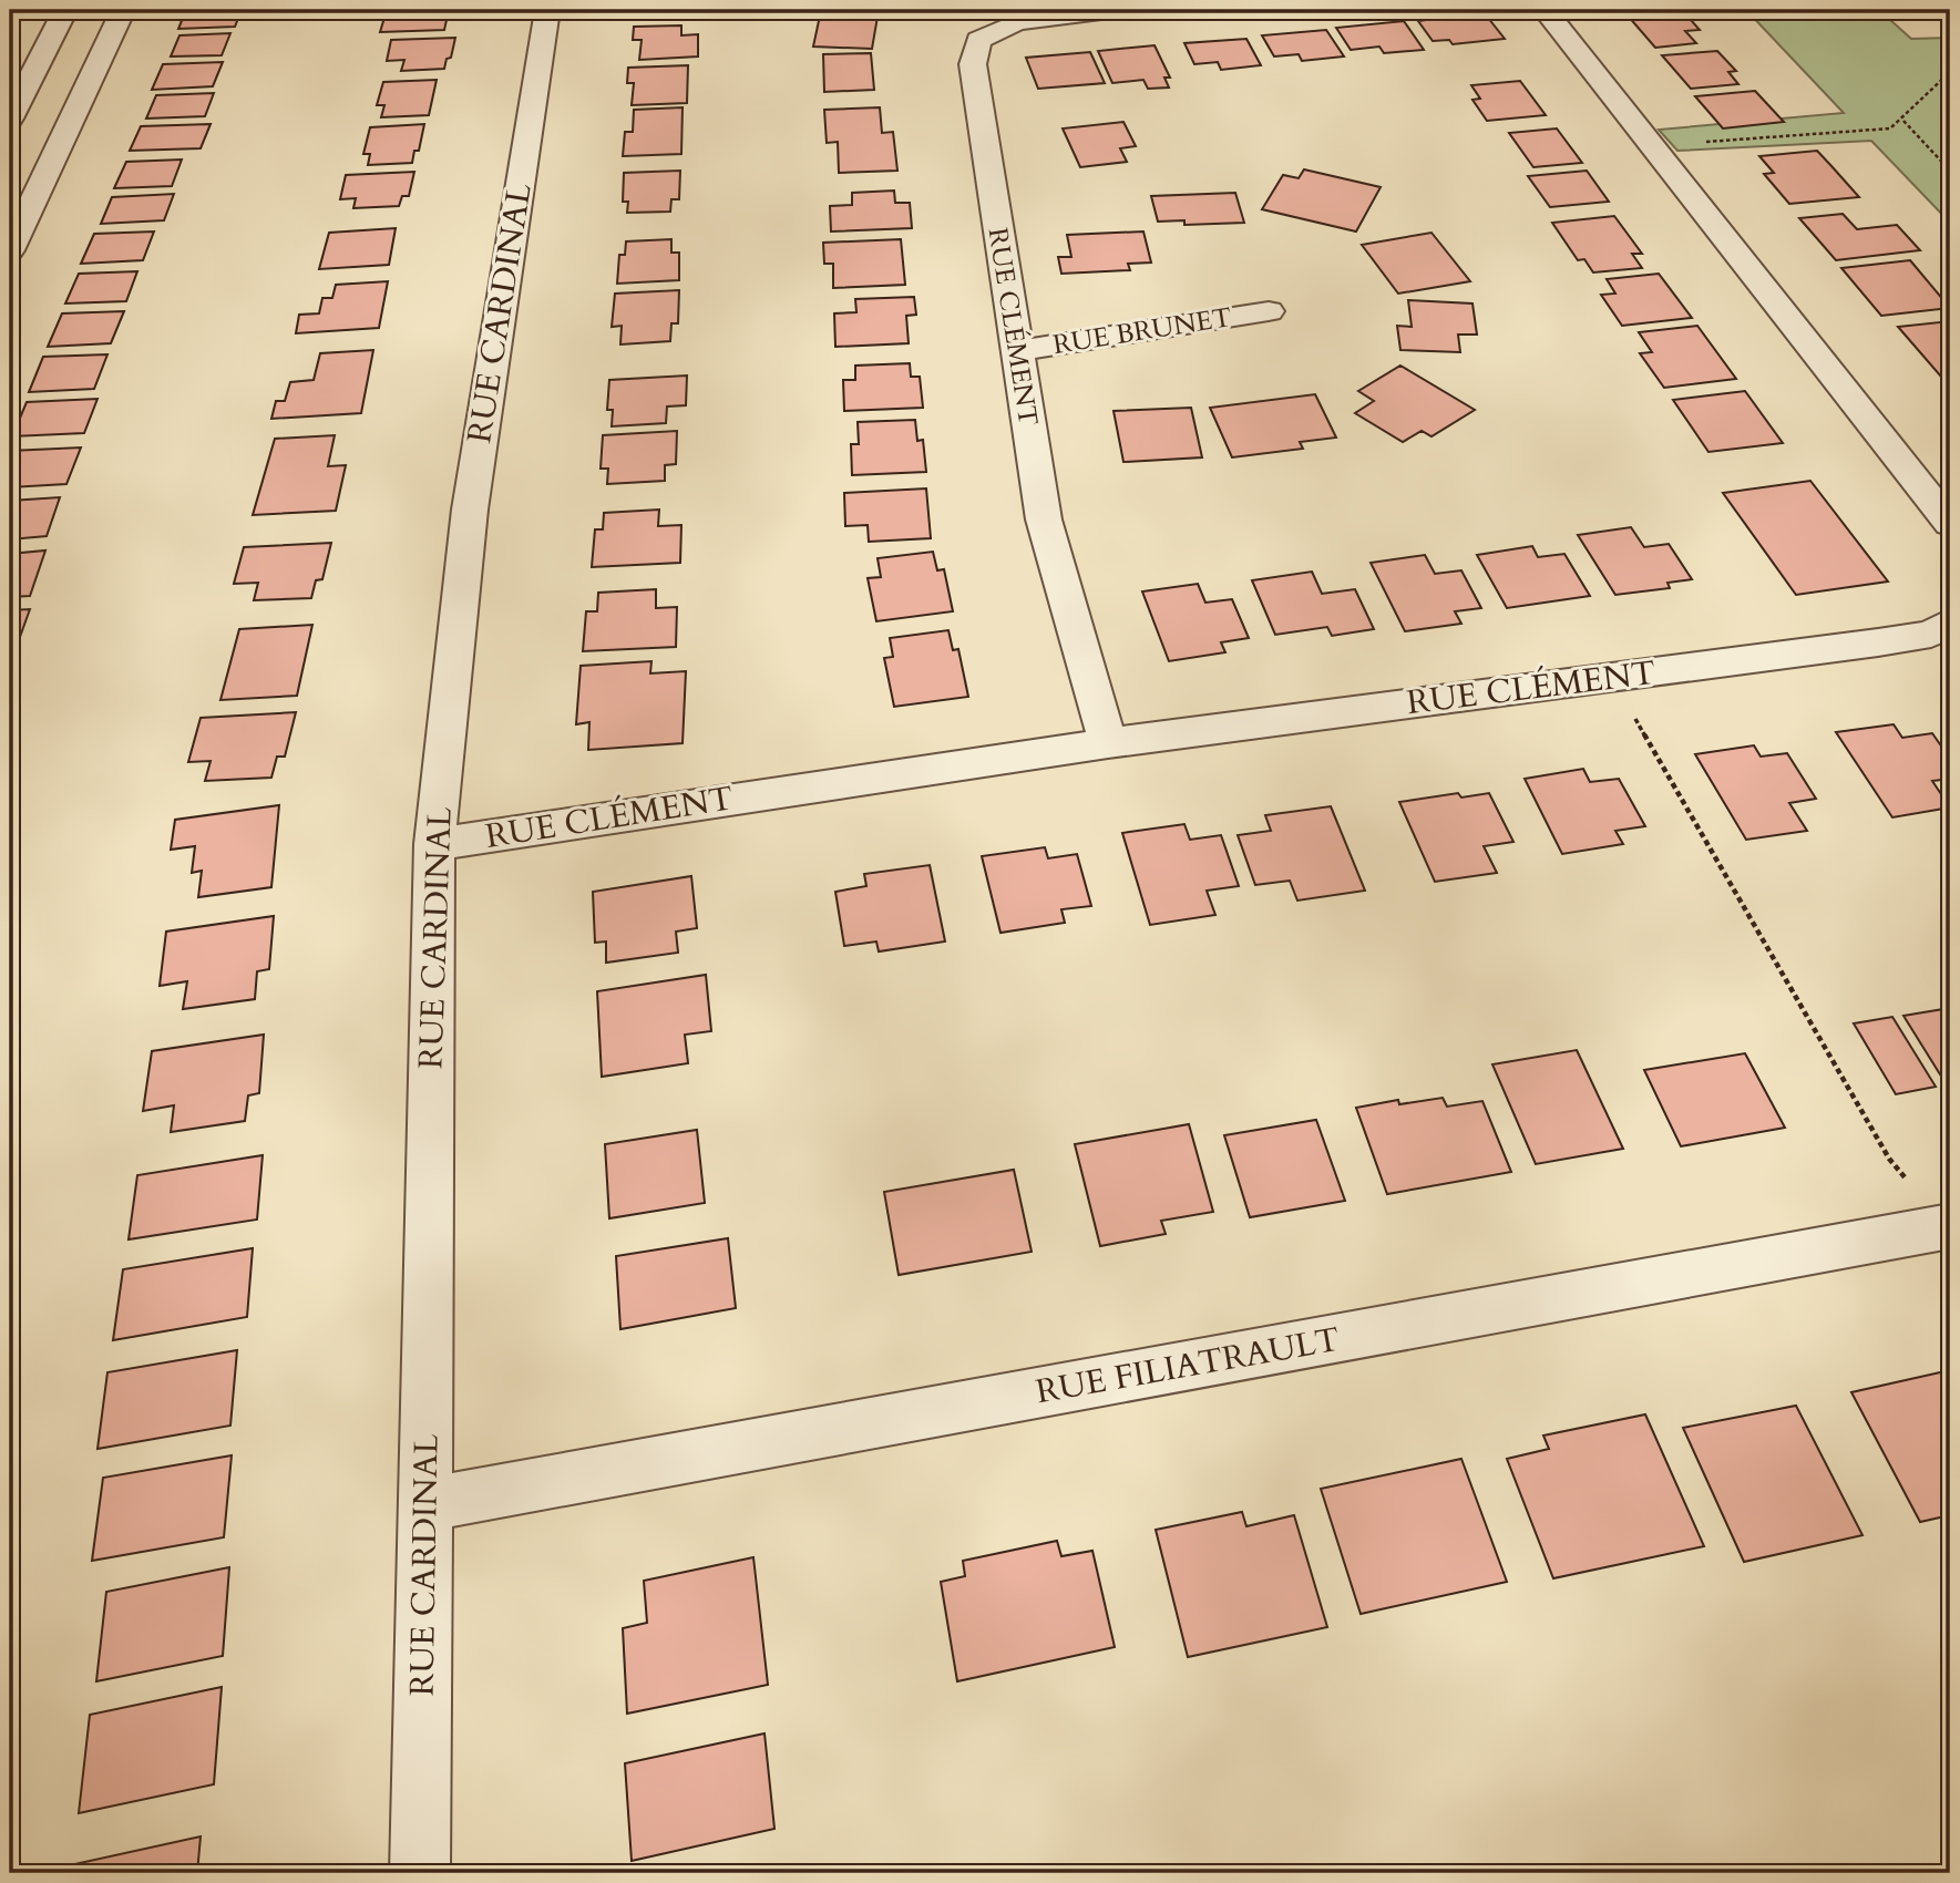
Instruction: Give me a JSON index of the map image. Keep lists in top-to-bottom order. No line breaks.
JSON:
{"streets":{"street":["RUE CARDINAL","RUE CLÉMENT","RUE BRUNET","RUE FILIATRAULT"]},"crossings":[["RUE CARDINAL","RUE CLÉMENT"],["RUE CARDINAL","RUE FILIATRAULT"],["RUE CLÉMENT","RUE BRUNET"]]}
